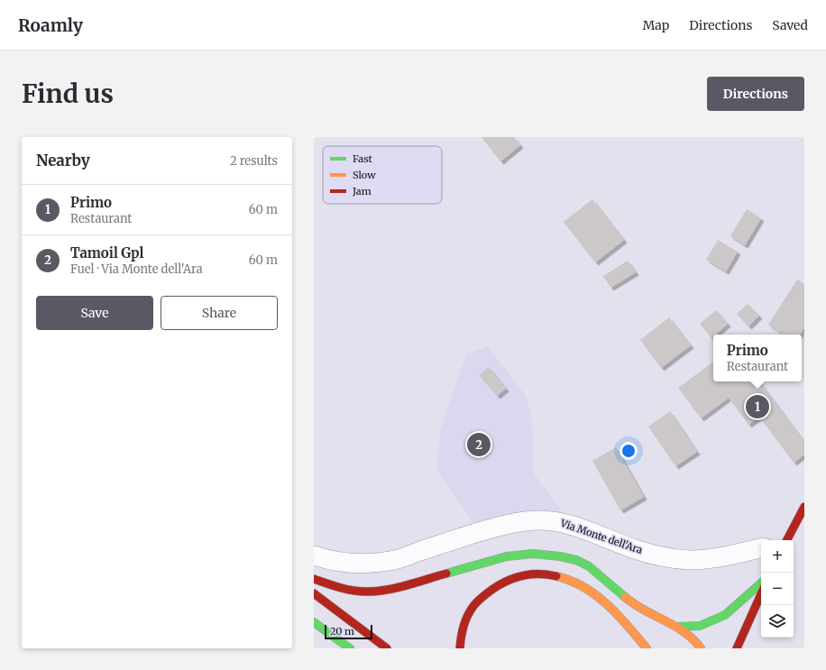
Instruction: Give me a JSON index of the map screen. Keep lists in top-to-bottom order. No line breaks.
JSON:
{"streets":{"street":["Via Monte dell'Ara"]},"legend":["Fast","Slow","Jam"],"scale_bar":"20 m","page":{"header":"Roamly","nav":["Map","Directions","Saved"],"buttons":["Directions",["Save","Share"]],"title":"Find us","heading":["Nearby","2 results"],"list":[{"mark":"1","name":"Primo","note":"Restaurant","value":"60 m"},{"mark":"2","name":"Tamoil Gpl","note":"Fuel · Via Monte dell'Ara","value":"60 m"}],"popup":["Primo","Restaurant"],"pins":["1","2"],"map_buttons":["+","−"],"scale":"20 m"}}
